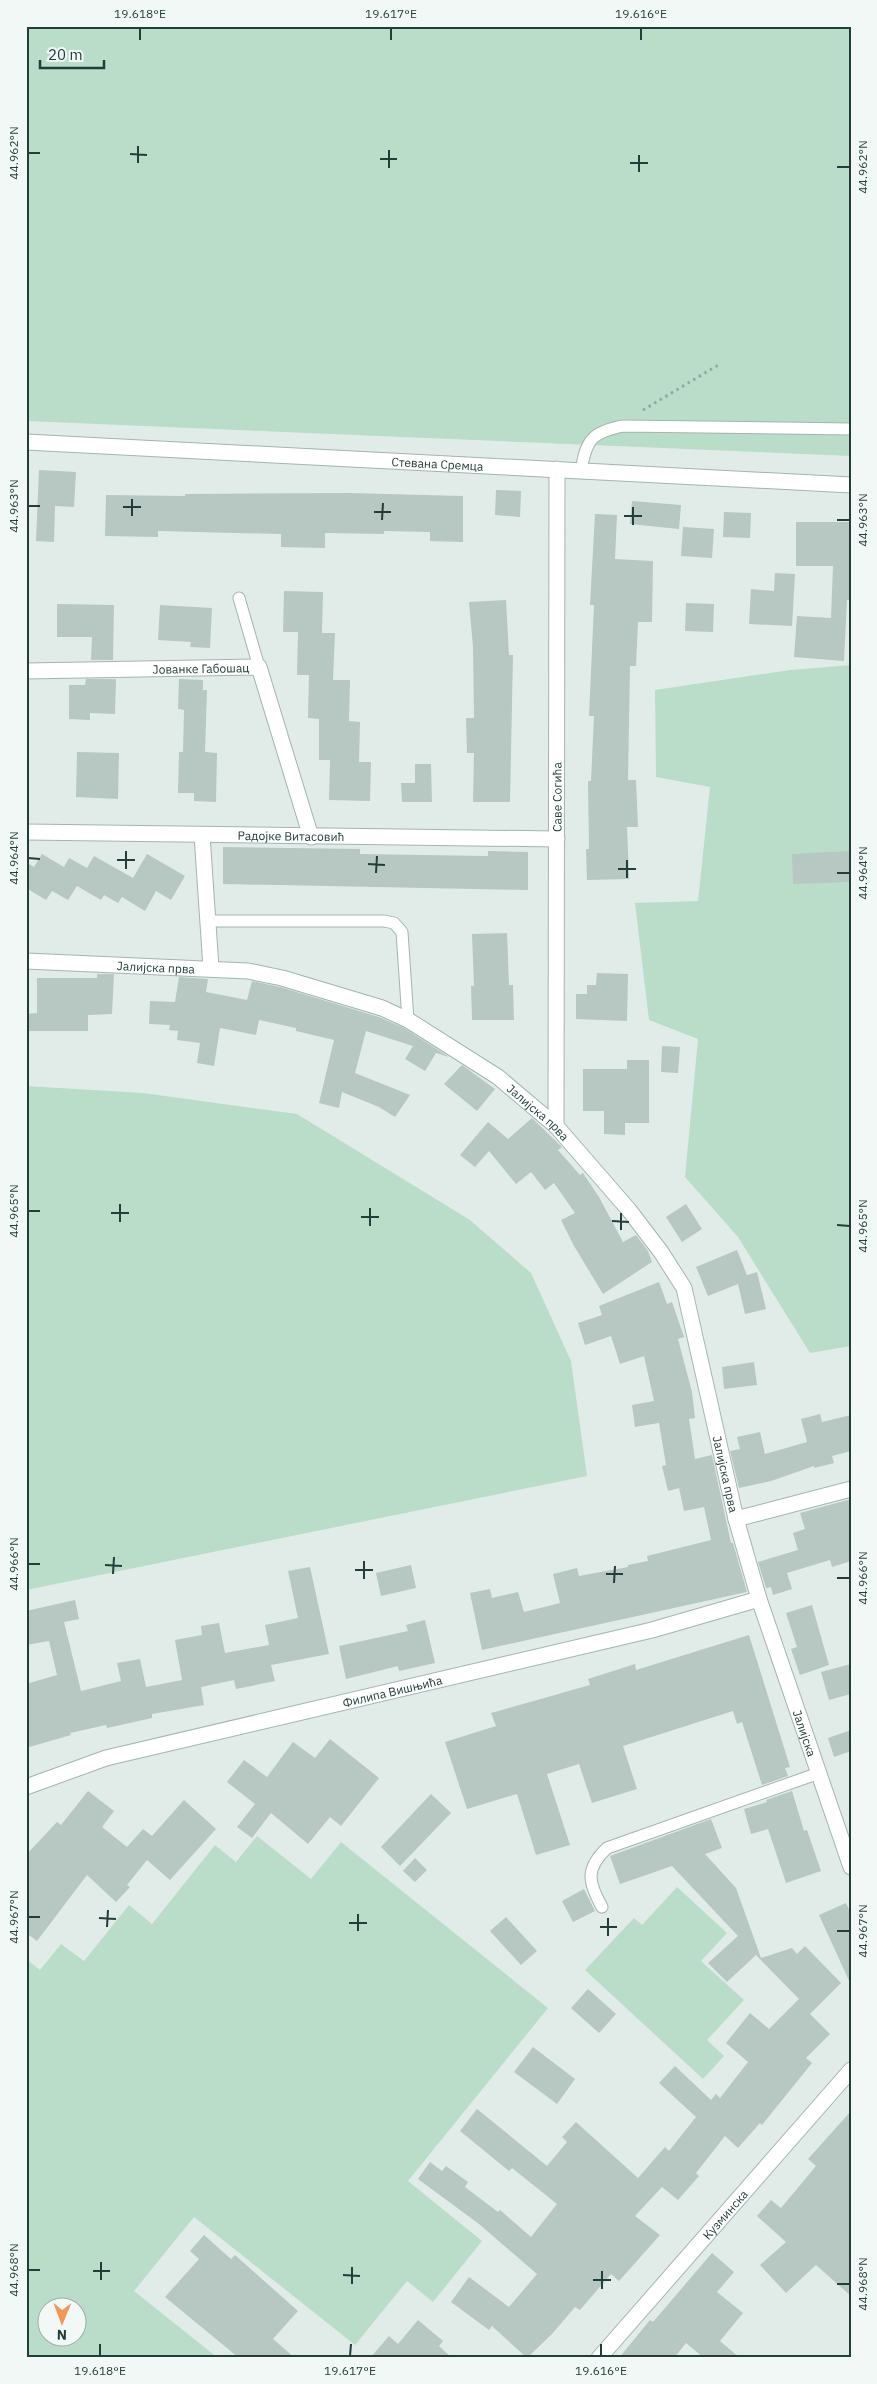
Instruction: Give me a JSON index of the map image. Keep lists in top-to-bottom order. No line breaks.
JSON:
{"streets":{"street":["Стевана Сремца","Јованке Габошац","Саве Согића","Радојке Витасовић","Јалијска прва","Филипа Вишњића","Јалијска","Кузминска"]},"crossings":[["Стевана Сремца","Саве Согића"],["Јованке Габошац","Радојке Витасовић"],["Саве Согића","Радојке Витасовић"],["Саве Согића","Јалијска прва"],["Јалијска прва","Филипа Вишњића"],["Јалијска прва","Јалијска"],["Филипа Вишњића","Јалијска"]],"scale_bar":"20 m","north":"bottom","coordinates":["19.618°E","19.617°E","19.616°E","44.962°N","44.963°N","44.964°N","44.965°N","44.966°N","44.967°N","44.968°N"]}
